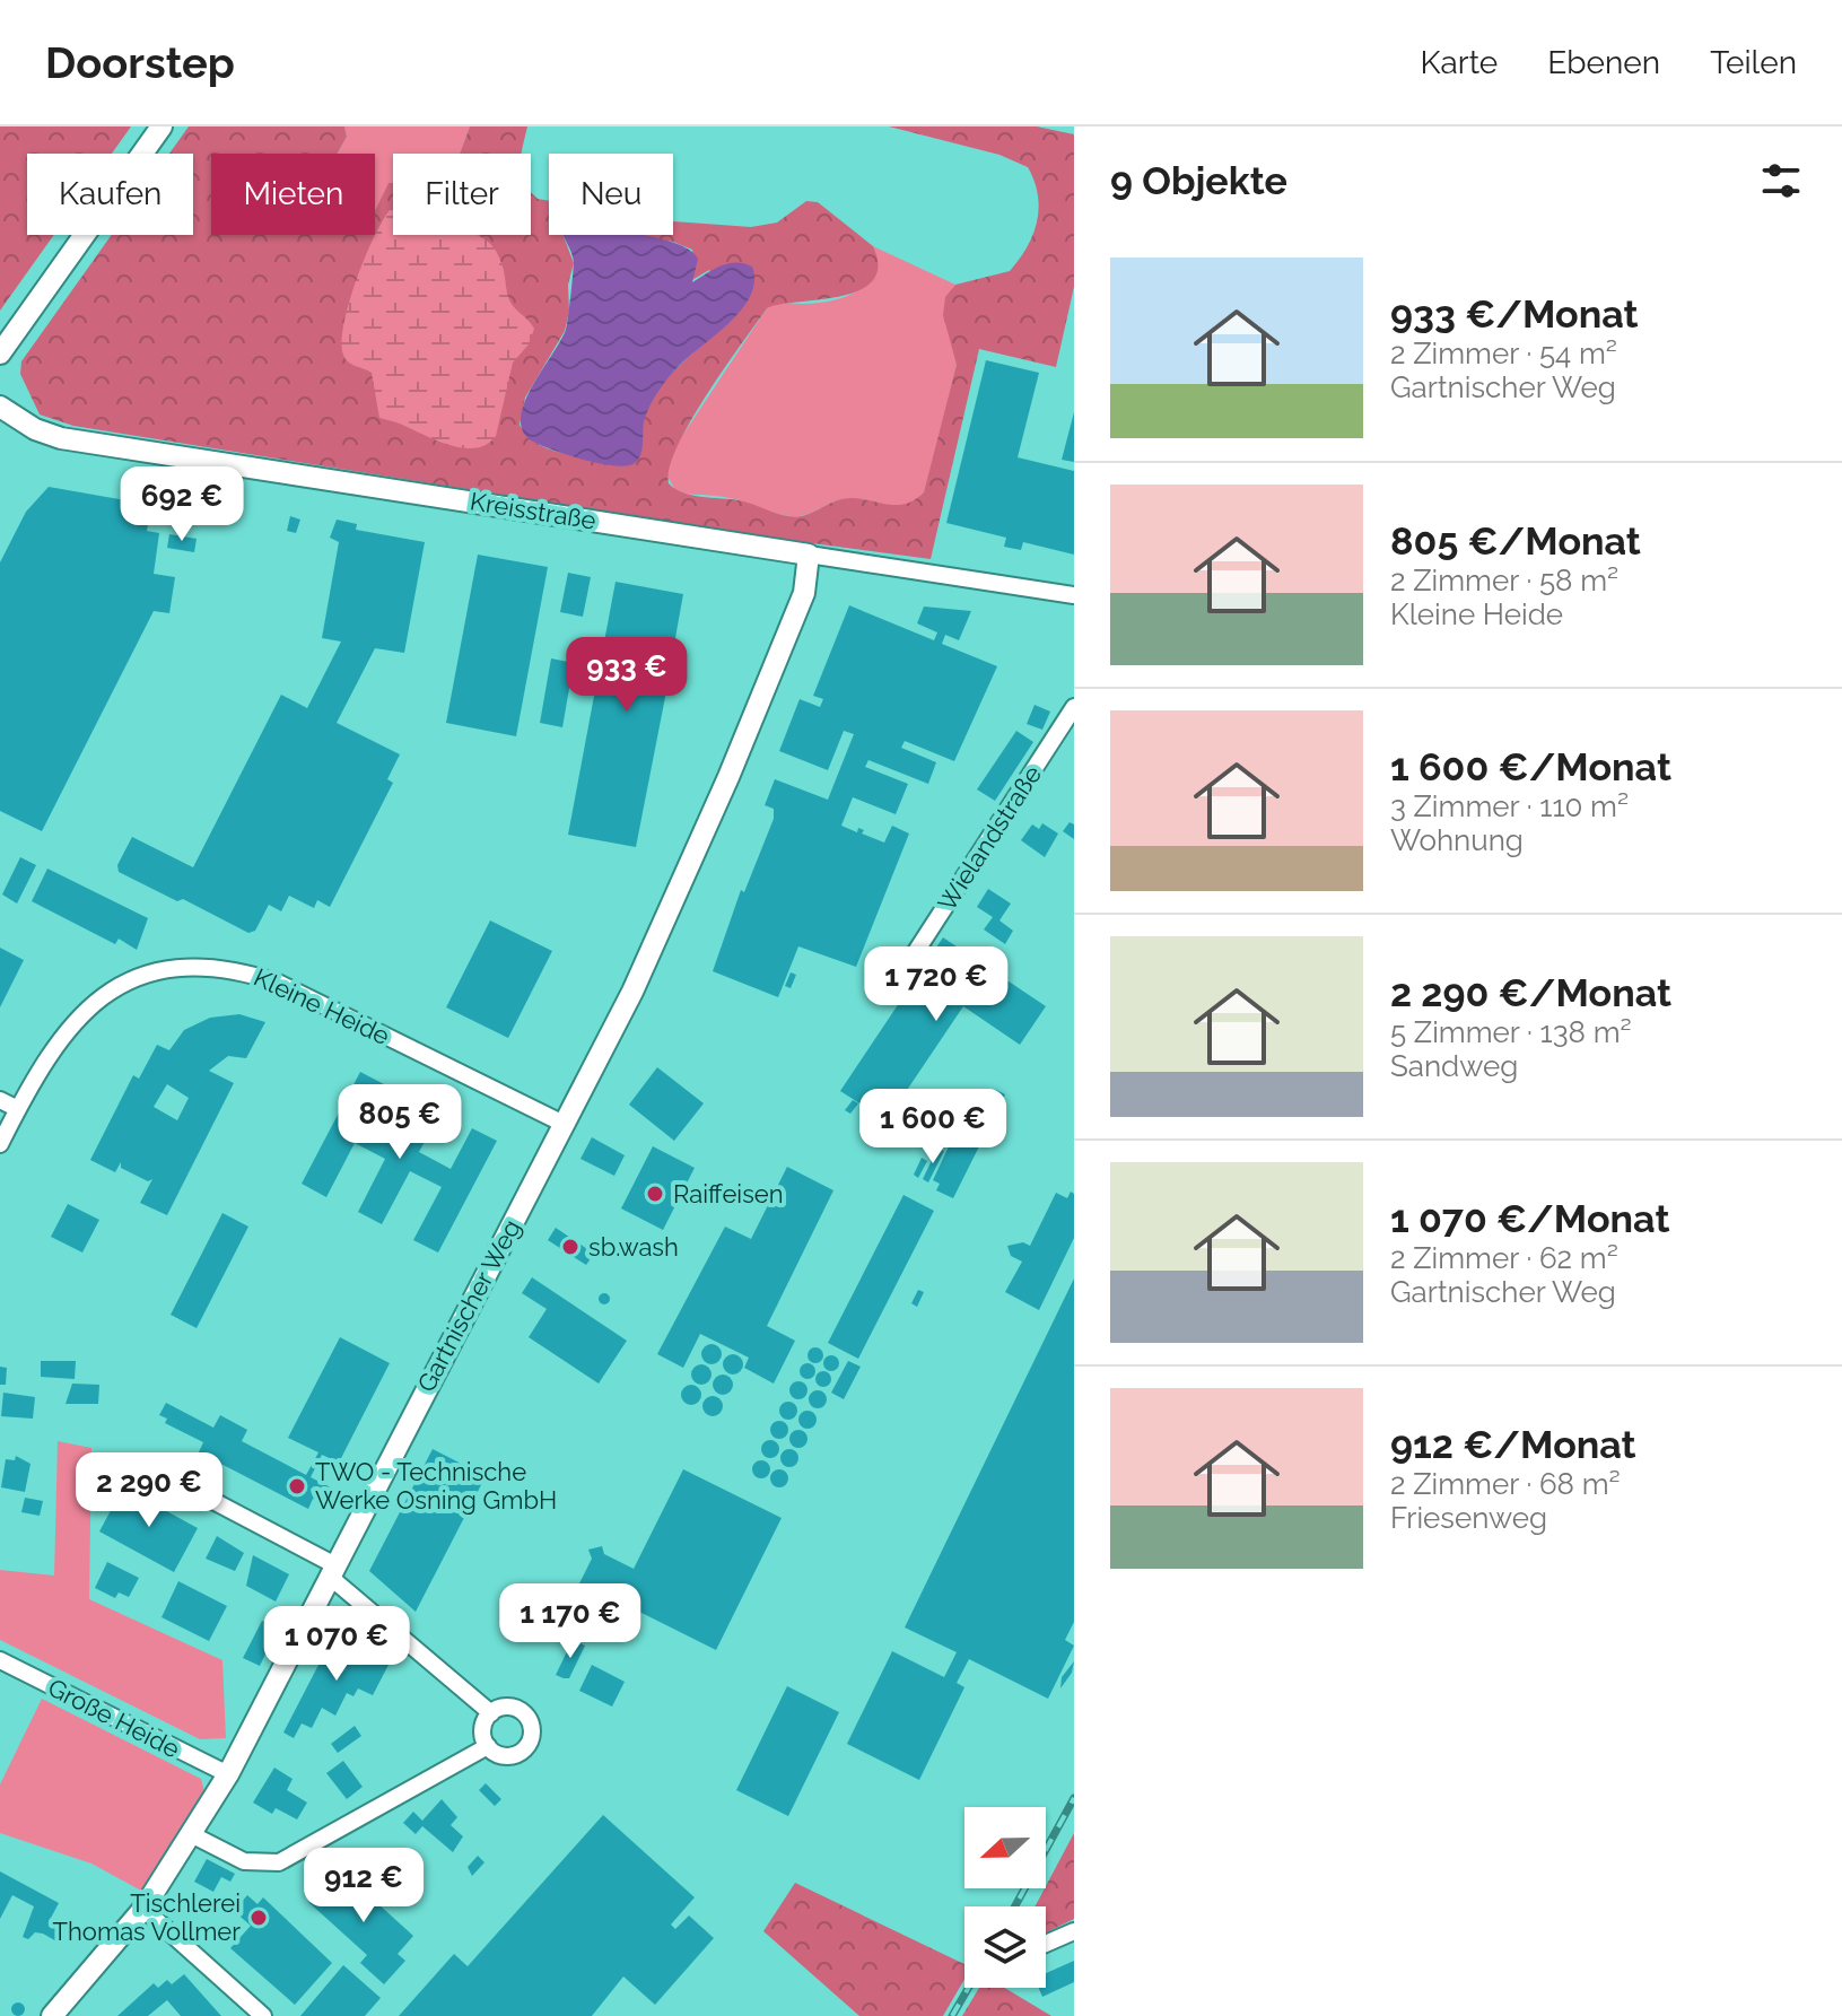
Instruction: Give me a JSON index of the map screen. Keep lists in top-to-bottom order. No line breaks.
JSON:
{"streets":{"street":["Kreisstraße","Wielandstraße","Kleine Heide","Gartnischer Weg","Große Heide"]},"crossings":[["Kreisstraße","Gartnischer Weg"],["Kleine Heide","Gartnischer Weg"],["Gartnischer Weg","Große Heide"]],"places":["Raiffeisen","sb.wash","TWO - Technische Werke Osning GmbH","Tischlerei Thomas Vollmer"],"north":"left","page":{"header":"Doorstep","nav":["Karte","Ebenen","Teilen"],"heading":"9 Objekte","chip":["Kaufen","Mieten","Filter","Neu"],"list":[{"name":"933 €/Monat","note":"2 Zimmer · 54 m² · Gartnischer Weg"},{"name":"805 €/Monat","note":"2 Zimmer · 58 m² · Kleine Heide"},{"name":"1 600 €/Monat","note":"3 Zimmer · 110 m² · Wohnung"},{"name":"2 290 €/Monat","note":"5 Zimmer · 138 m² · Sandweg"},{"name":"1 070 €/Monat","note":"2 Zimmer · 62 m² · Gartnischer Weg"},{"name":"912 €/Monat","note":"2 Zimmer · 68 m² · Friesenweg"}],"price":["692 €","933 €","1 720 €","805 €","1 600 €","2 290 €","1 170 €","1 070 €","912 €"]}}
